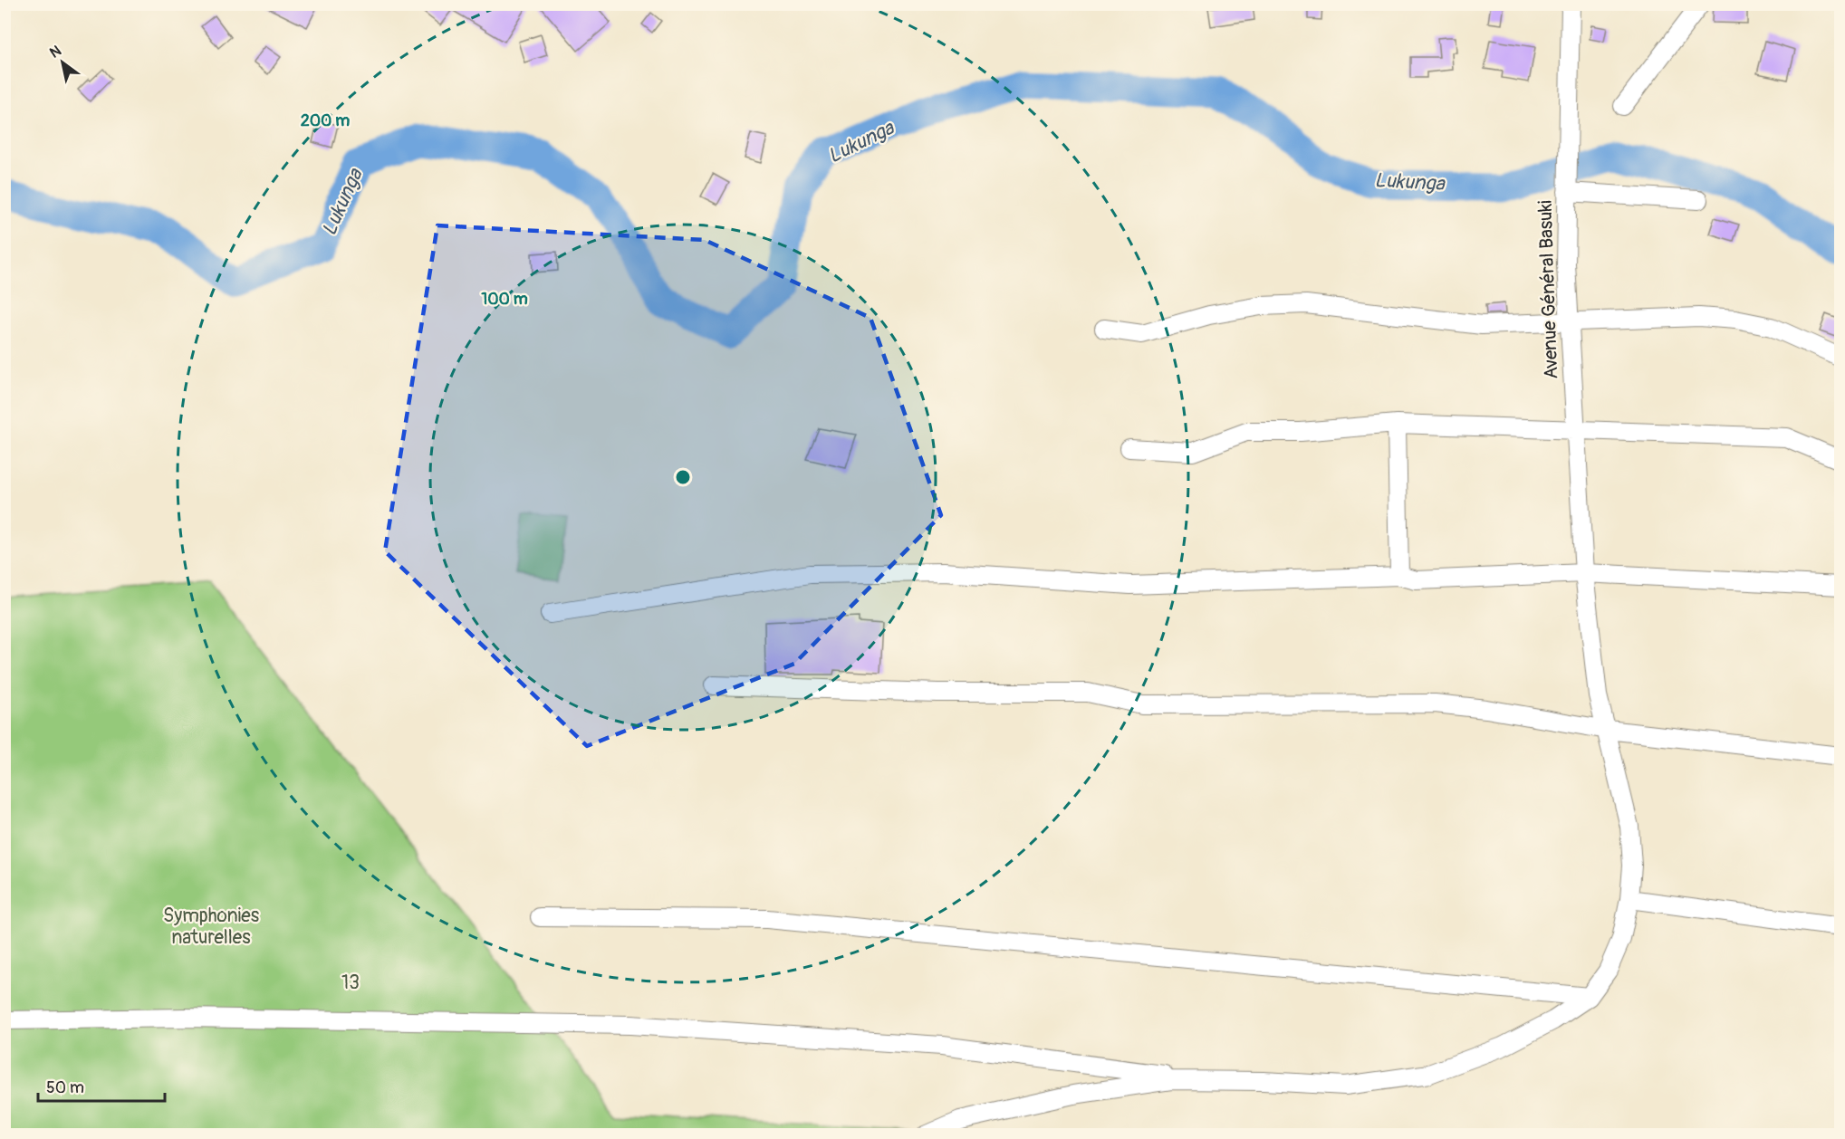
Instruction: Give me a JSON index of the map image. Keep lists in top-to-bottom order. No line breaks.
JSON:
{"streets":{"street":["Avenue Général Basuki"]},"water":["Lukunga"],"parks":["Symphonies naturelles","13"],"scale_bar":"50 m","north":"top left","rings":["200 m","100 m"]}
